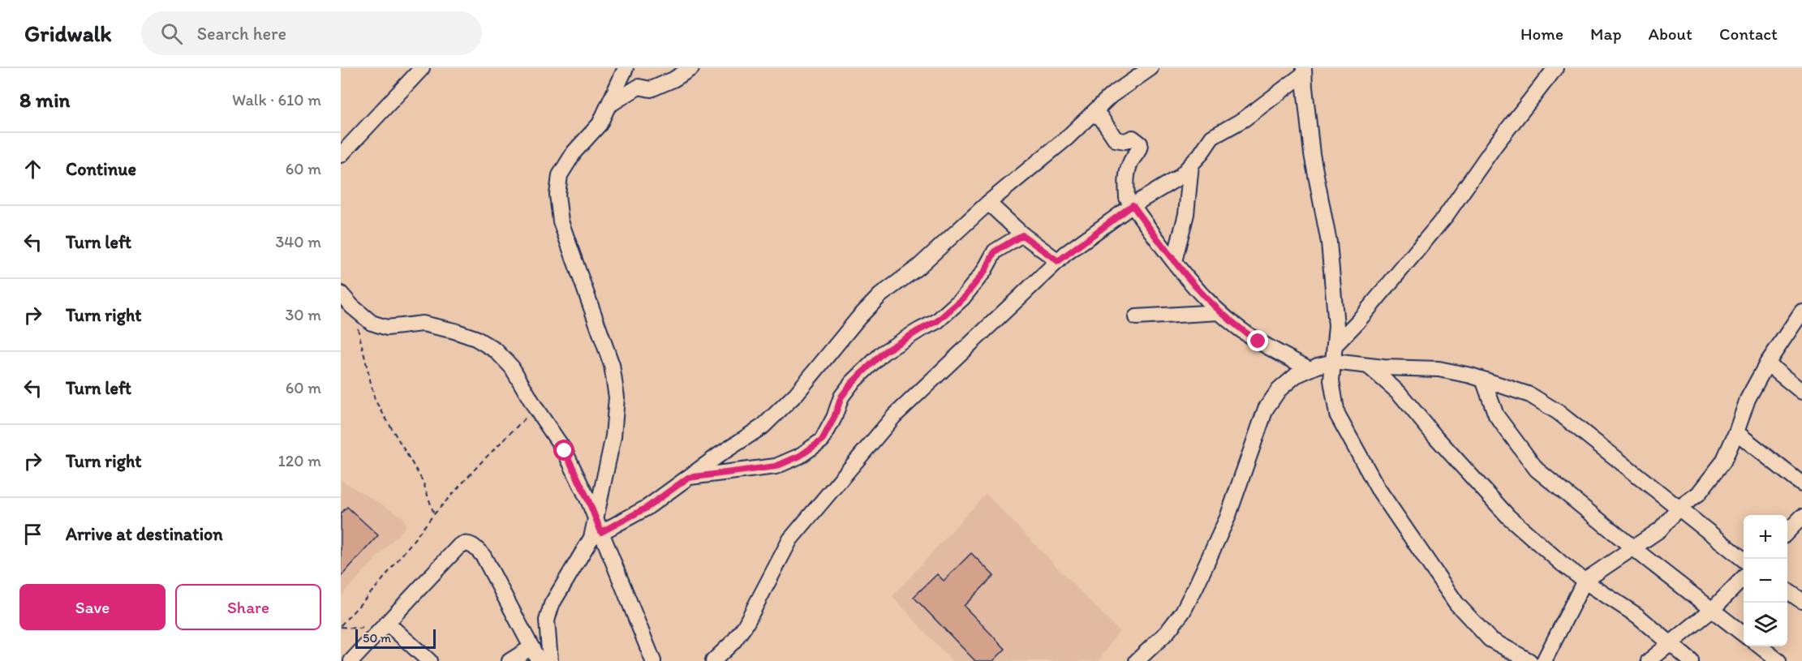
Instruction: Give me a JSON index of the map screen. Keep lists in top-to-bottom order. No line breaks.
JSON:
{"scale_bar":"50 m","page":{"header":"Gridwalk","search":"Search here","nav":["Home","Map","About","Contact"],"heading":["8 min","Walk · 610 m"],"list":[["Continue","60 m"],["Turn left","340 m"],["Turn right","30 m"],["Turn left","60 m"],["Turn right","120 m"],"Arrive at destination"],"map_buttons":["+","−"],"buttons":["Save","Share"],"scale":"50 m"}}
